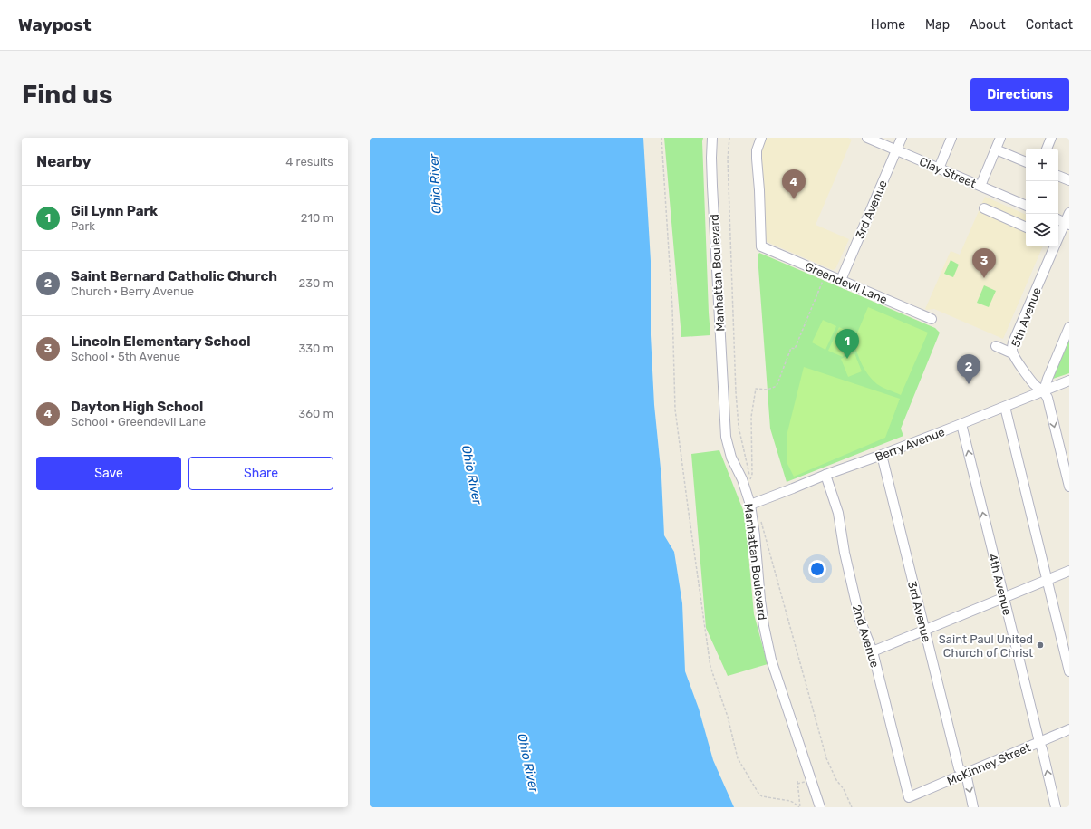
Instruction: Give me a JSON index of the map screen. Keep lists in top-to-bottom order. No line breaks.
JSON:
{"streets":{"street":["Clay Street","3rd Avenue","Manhattan Boulevard","Greendevil Lane","5th Avenue","Berry Avenue","4th Avenue","2nd Avenue","McKinney Street"]},"crossings":[["Clay Street","3rd Avenue"],["3rd Avenue","Greendevil Lane"],["3rd Avenue","Berry Avenue"],["3rd Avenue","McKinney Street"],["Manhattan Boulevard","Berry Avenue"],["5th Avenue","Berry Avenue"],["Berry Avenue","4th Avenue"],["Berry Avenue","2nd Avenue"],["4th Avenue","McKinney Street"],["2nd Avenue","McKinney Street"]],"water":["Ohio River"],"places":["Saint Paul United Church of Christ"],"page":{"header":"Waypost","nav":["Home","Map","About","Contact"],"buttons":["Directions",["Save","Share"]],"title":"Find us","heading":["Nearby","4 results"],"map_buttons":["+","−"],"pins":["4","3","1","2"],"list":[{"mark":"1","name":"Gil Lynn Park","note":"Park","value":"210 m"},{"mark":"2","name":"Saint Bernard Catholic Church","note":"Church · Berry Avenue","value":"230 m"},{"mark":"3","name":"Lincoln Elementary School","note":"School · 5th Avenue","value":"330 m"},{"mark":"4","name":"Dayton High School","note":"School · Greendevil Lane","value":"360 m"}]}}
